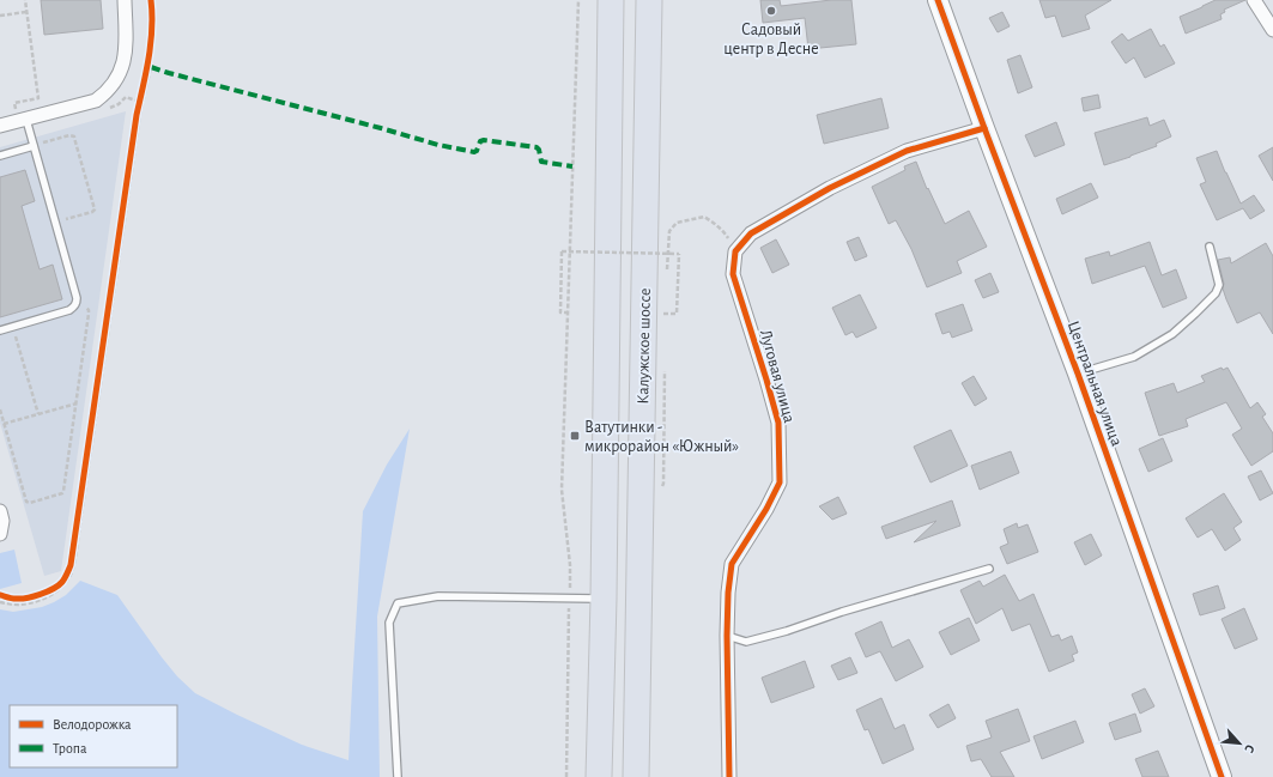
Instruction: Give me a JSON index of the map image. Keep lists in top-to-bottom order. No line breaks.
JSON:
{"streets":{"highway":["Калужское шоссе"],"street":["Луговая улица","Центральная улица"]},"places":{"other":["Садовый центр в Десне"],"transit":["Ватутинки - микрорайон «Южный»"]},"legend":["Велодорожка","Тропа"],"north":"bottom right"}
